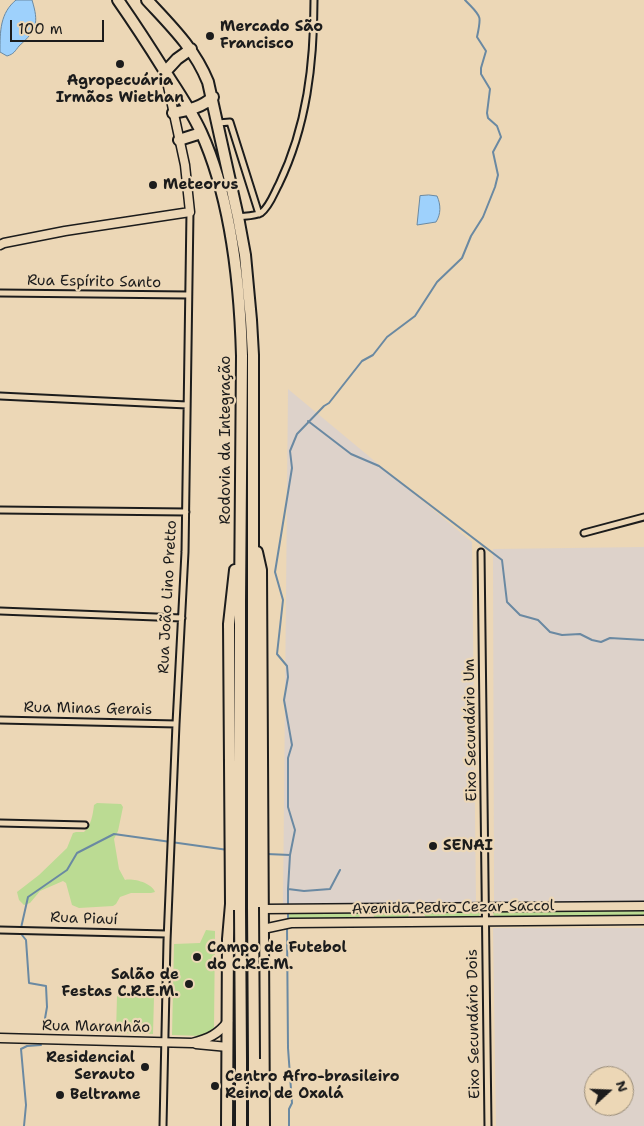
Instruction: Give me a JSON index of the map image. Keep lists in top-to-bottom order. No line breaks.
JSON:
{"streets":{"highway":["Rodovia da Integração"],"street":["Rua Espírito Santo","Rua João Lino Pretto","Rua Minas Gerais","Eixo Secundário Um","Avenida Pedro Cezar Saccol","Rua Piauí","Eixo Secundário Dois","Rua Maranhão"]},"crossings":[["Rua Espírito Santo","Rua João Lino Pretto"],["Rodovia da Integração","Rua João Lino Pretto"],["Rodovia da Integração","Avenida Pedro Cezar Saccol"],["Rua João Lino Pretto","Rua Minas Gerais"],["Rua João Lino Pretto","Rua Piauí"],["Rua João Lino Pretto","Rua Maranhão"],["Eixo Secundário Um","Avenida Pedro Cezar Saccol"],["Eixo Secundário Um","Eixo Secundário Dois"],["Avenida Pedro Cezar Saccol","Eixo Secundário Dois"]],"places":["Mercado São Francisco","Agropecuária Irmãos Wiethan","Meteorus","SENAI","Campo de Futebol do C.R.E.M.","Salão de Festas C.R.E.M.","Residencial Serauto","Centro Afro-brasileiro Reino de Oxalá","Beltrame"],"scale_bar":"100 m","north":"right"}
